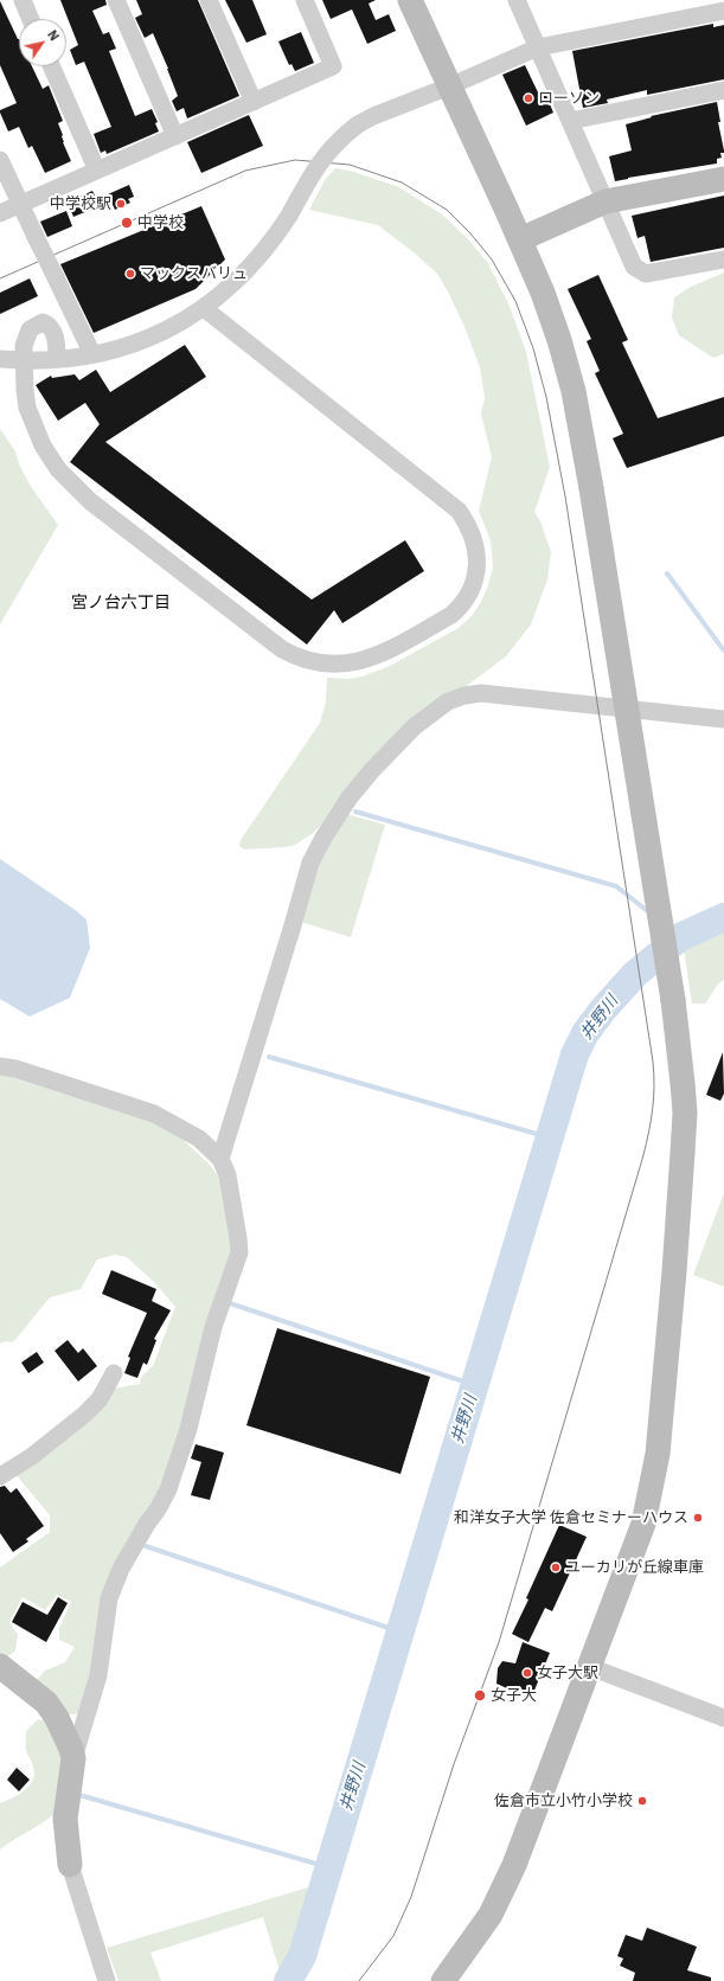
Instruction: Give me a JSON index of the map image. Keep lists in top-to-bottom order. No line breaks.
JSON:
{"districts":["宮ノ台六丁目"],"water":["井野川"],"places":["ローソン","中学校駅","中学校","マックスバリュ","和洋女子大学 佐倉セミナーハウス","ユーカリが丘線車庫","女子大駅","女子大","佐倉市立小竹小学校"],"north":"top right"}
